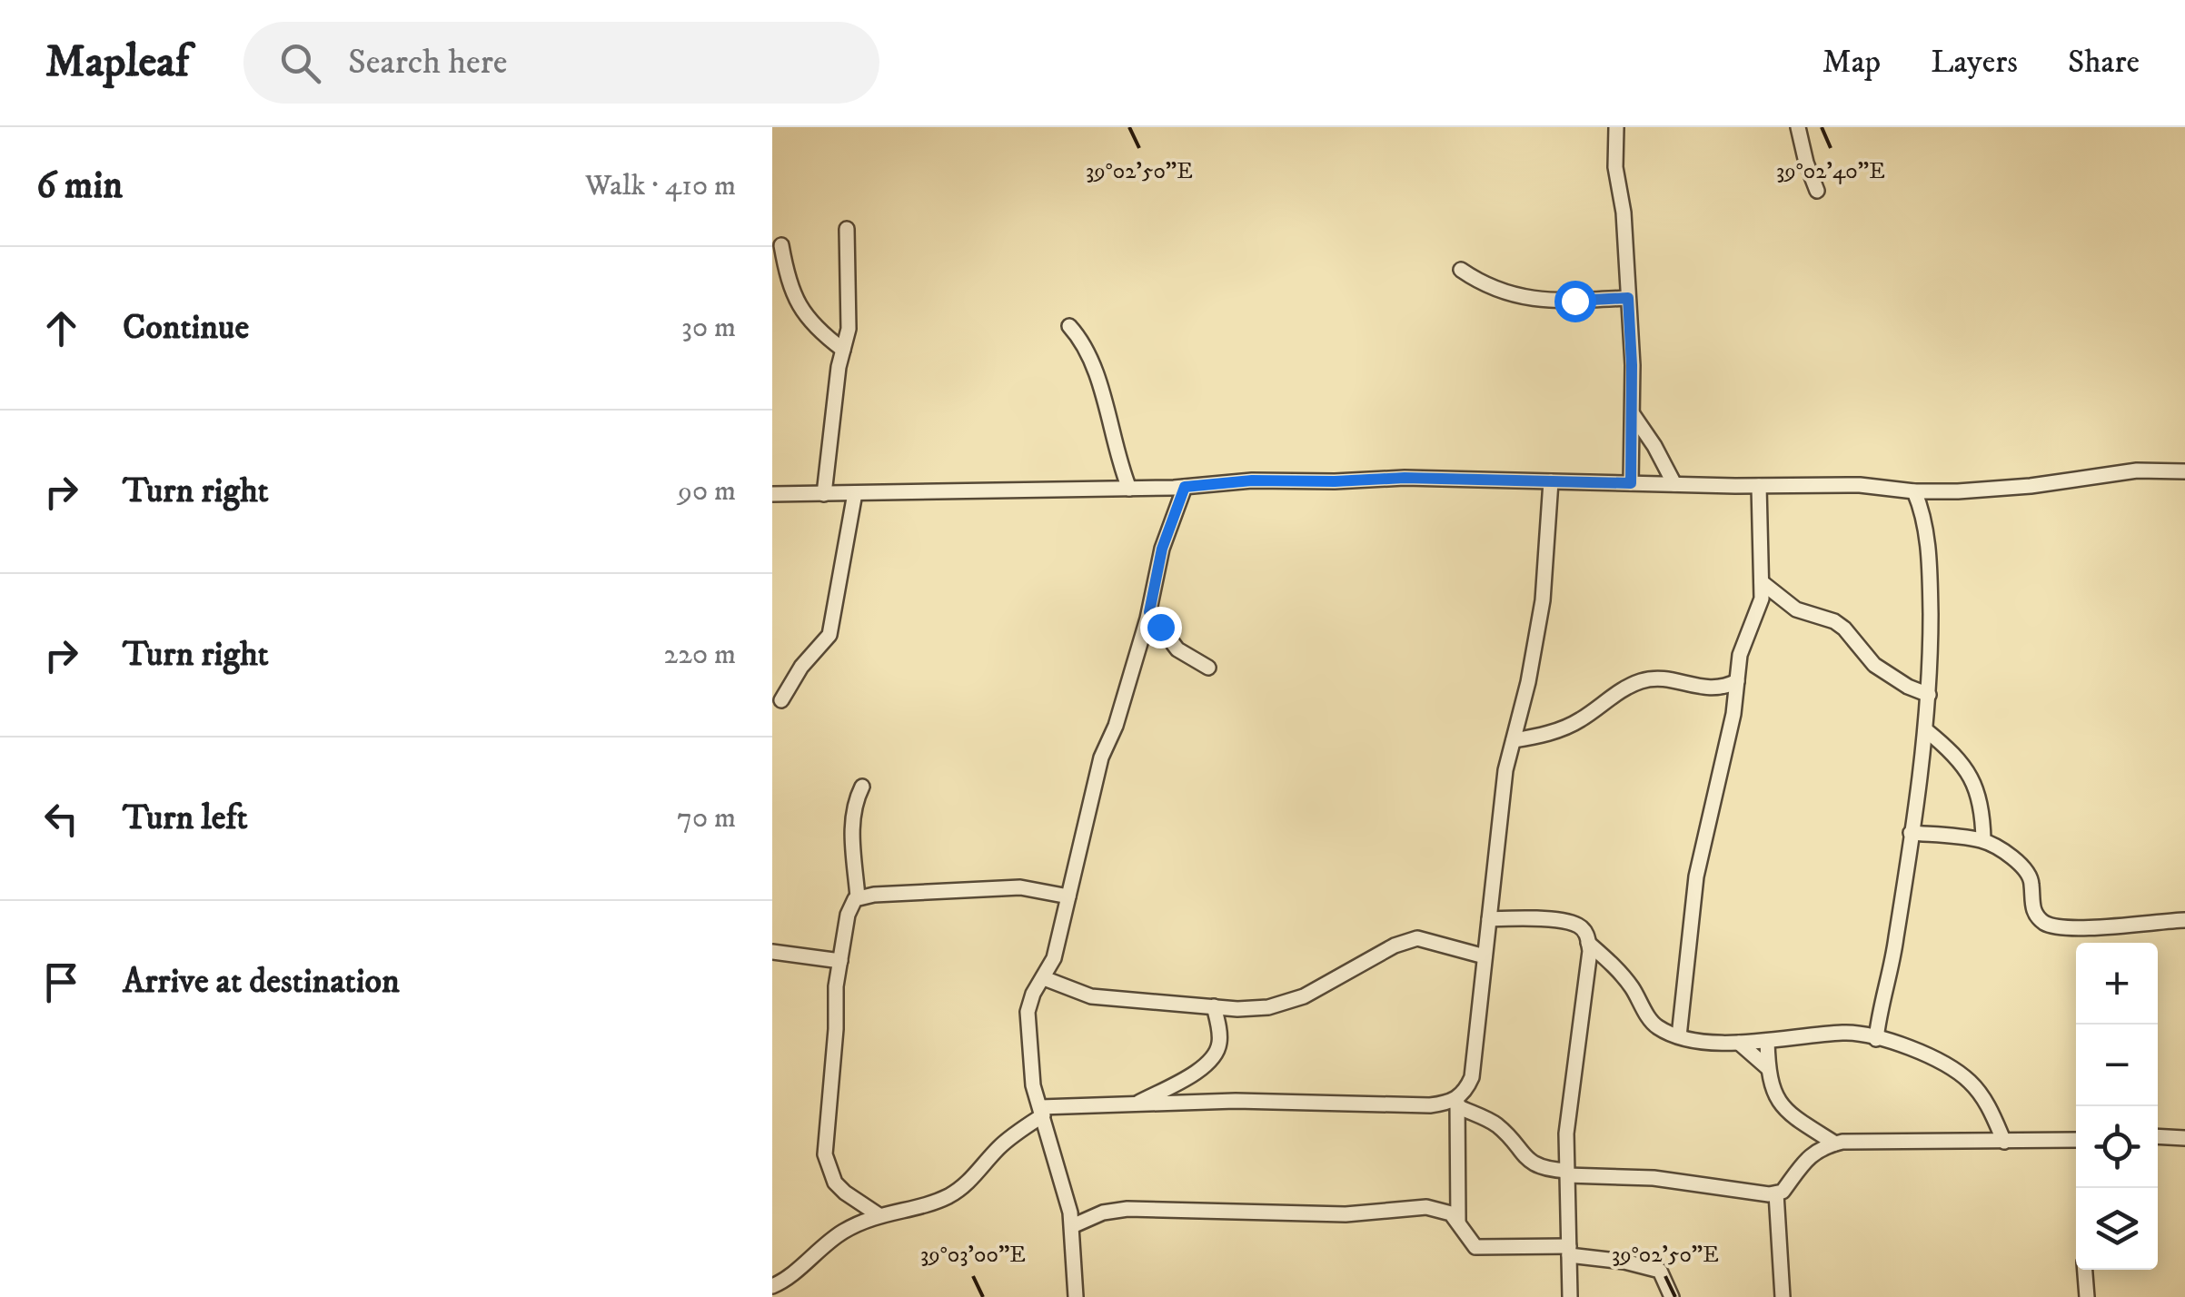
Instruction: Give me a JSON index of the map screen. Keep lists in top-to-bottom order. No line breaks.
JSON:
{"page":{"header":"Mapleaf","search":"Search here","nav":["Map","Layers","Share"],"heading":["6 min","Walk · 410 m"],"list":[["Continue","30 m"],["Turn right","90 m"],["Turn right","220 m"],["Turn left","70 m"],"Arrive at destination"],"map_buttons":["+","−"]},"coordinates":["39°02'50\"E","39°02'40\"E","39°03'00\"E"]}
